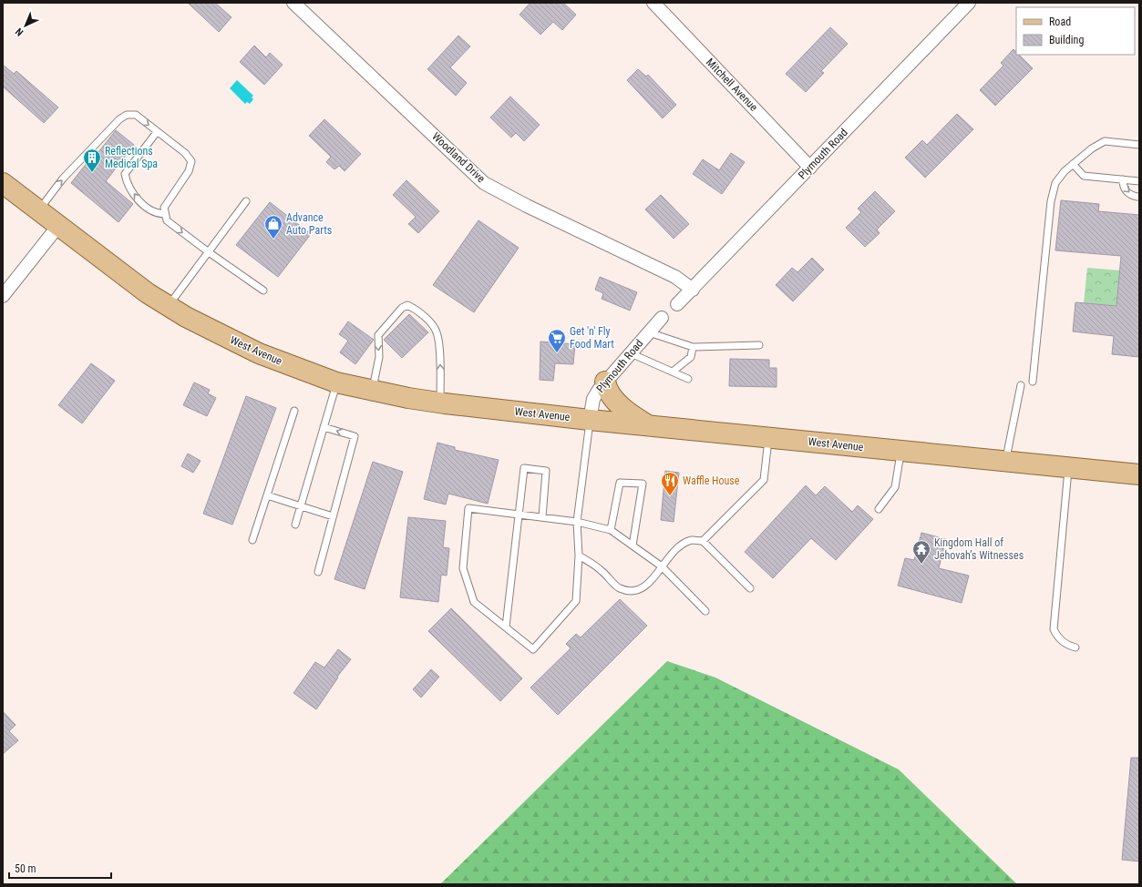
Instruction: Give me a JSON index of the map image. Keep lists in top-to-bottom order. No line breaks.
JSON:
{"streets":{"main road":["West Avenue"],"street":["Mitchell Avenue","Plymouth Road","Woodland Drive"]},"crossings":[["Mitchell Avenue","Plymouth Road"],["Plymouth Road","Woodland Drive"],["Plymouth Road","West Avenue"]],"places":{"building":["Reflections Medical Spa"],"shop":["Advance Auto Parts"],"supermarket":["Get 'n' Fly Food Mart"],"restaurant":["Waffle House"],"temple":["Kingdom Hall of Jehovah’s Witnesses"]},"legend":["Road","Building"],"scale_bar":"50 m","north":"bottom left"}
